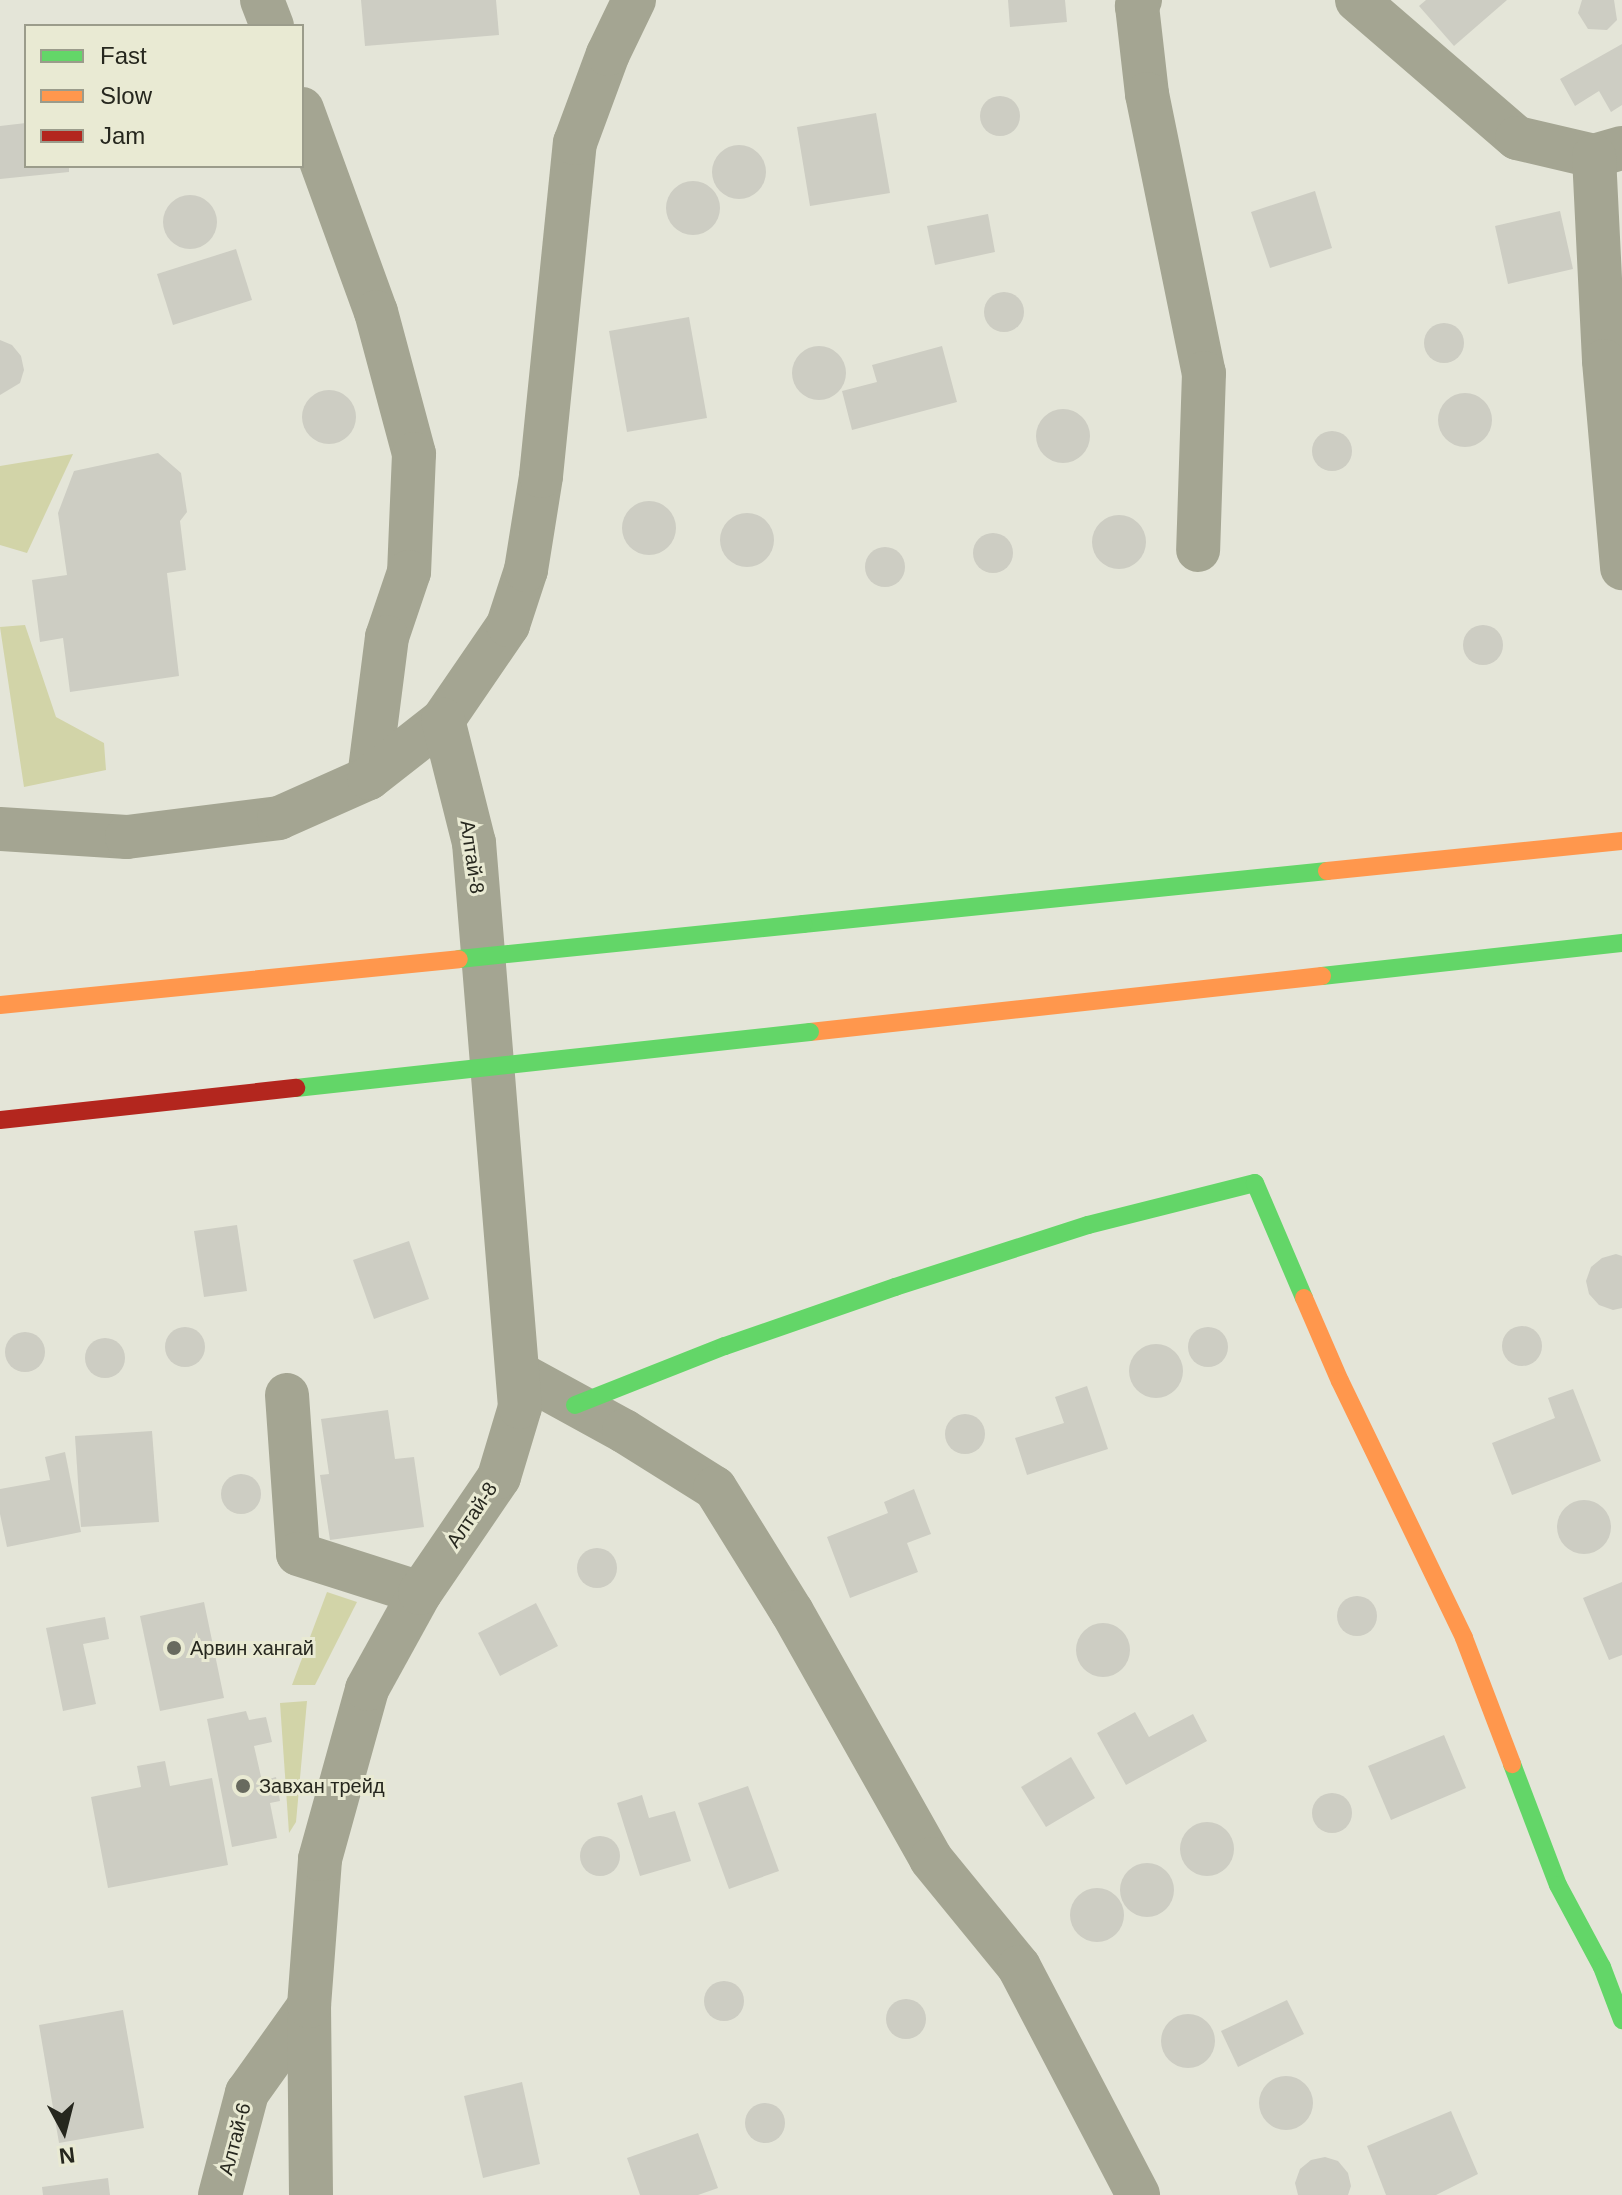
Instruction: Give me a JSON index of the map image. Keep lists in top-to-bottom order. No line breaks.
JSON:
{"streets":{"street":["Алтай-8","Алтай-6"]},"crossings":[["Алтай-8","Алтай-6"]],"places":["Арвин хангай","Завхан трейд"],"legend":["Fast","Slow","Jam"],"north":"bottom"}
